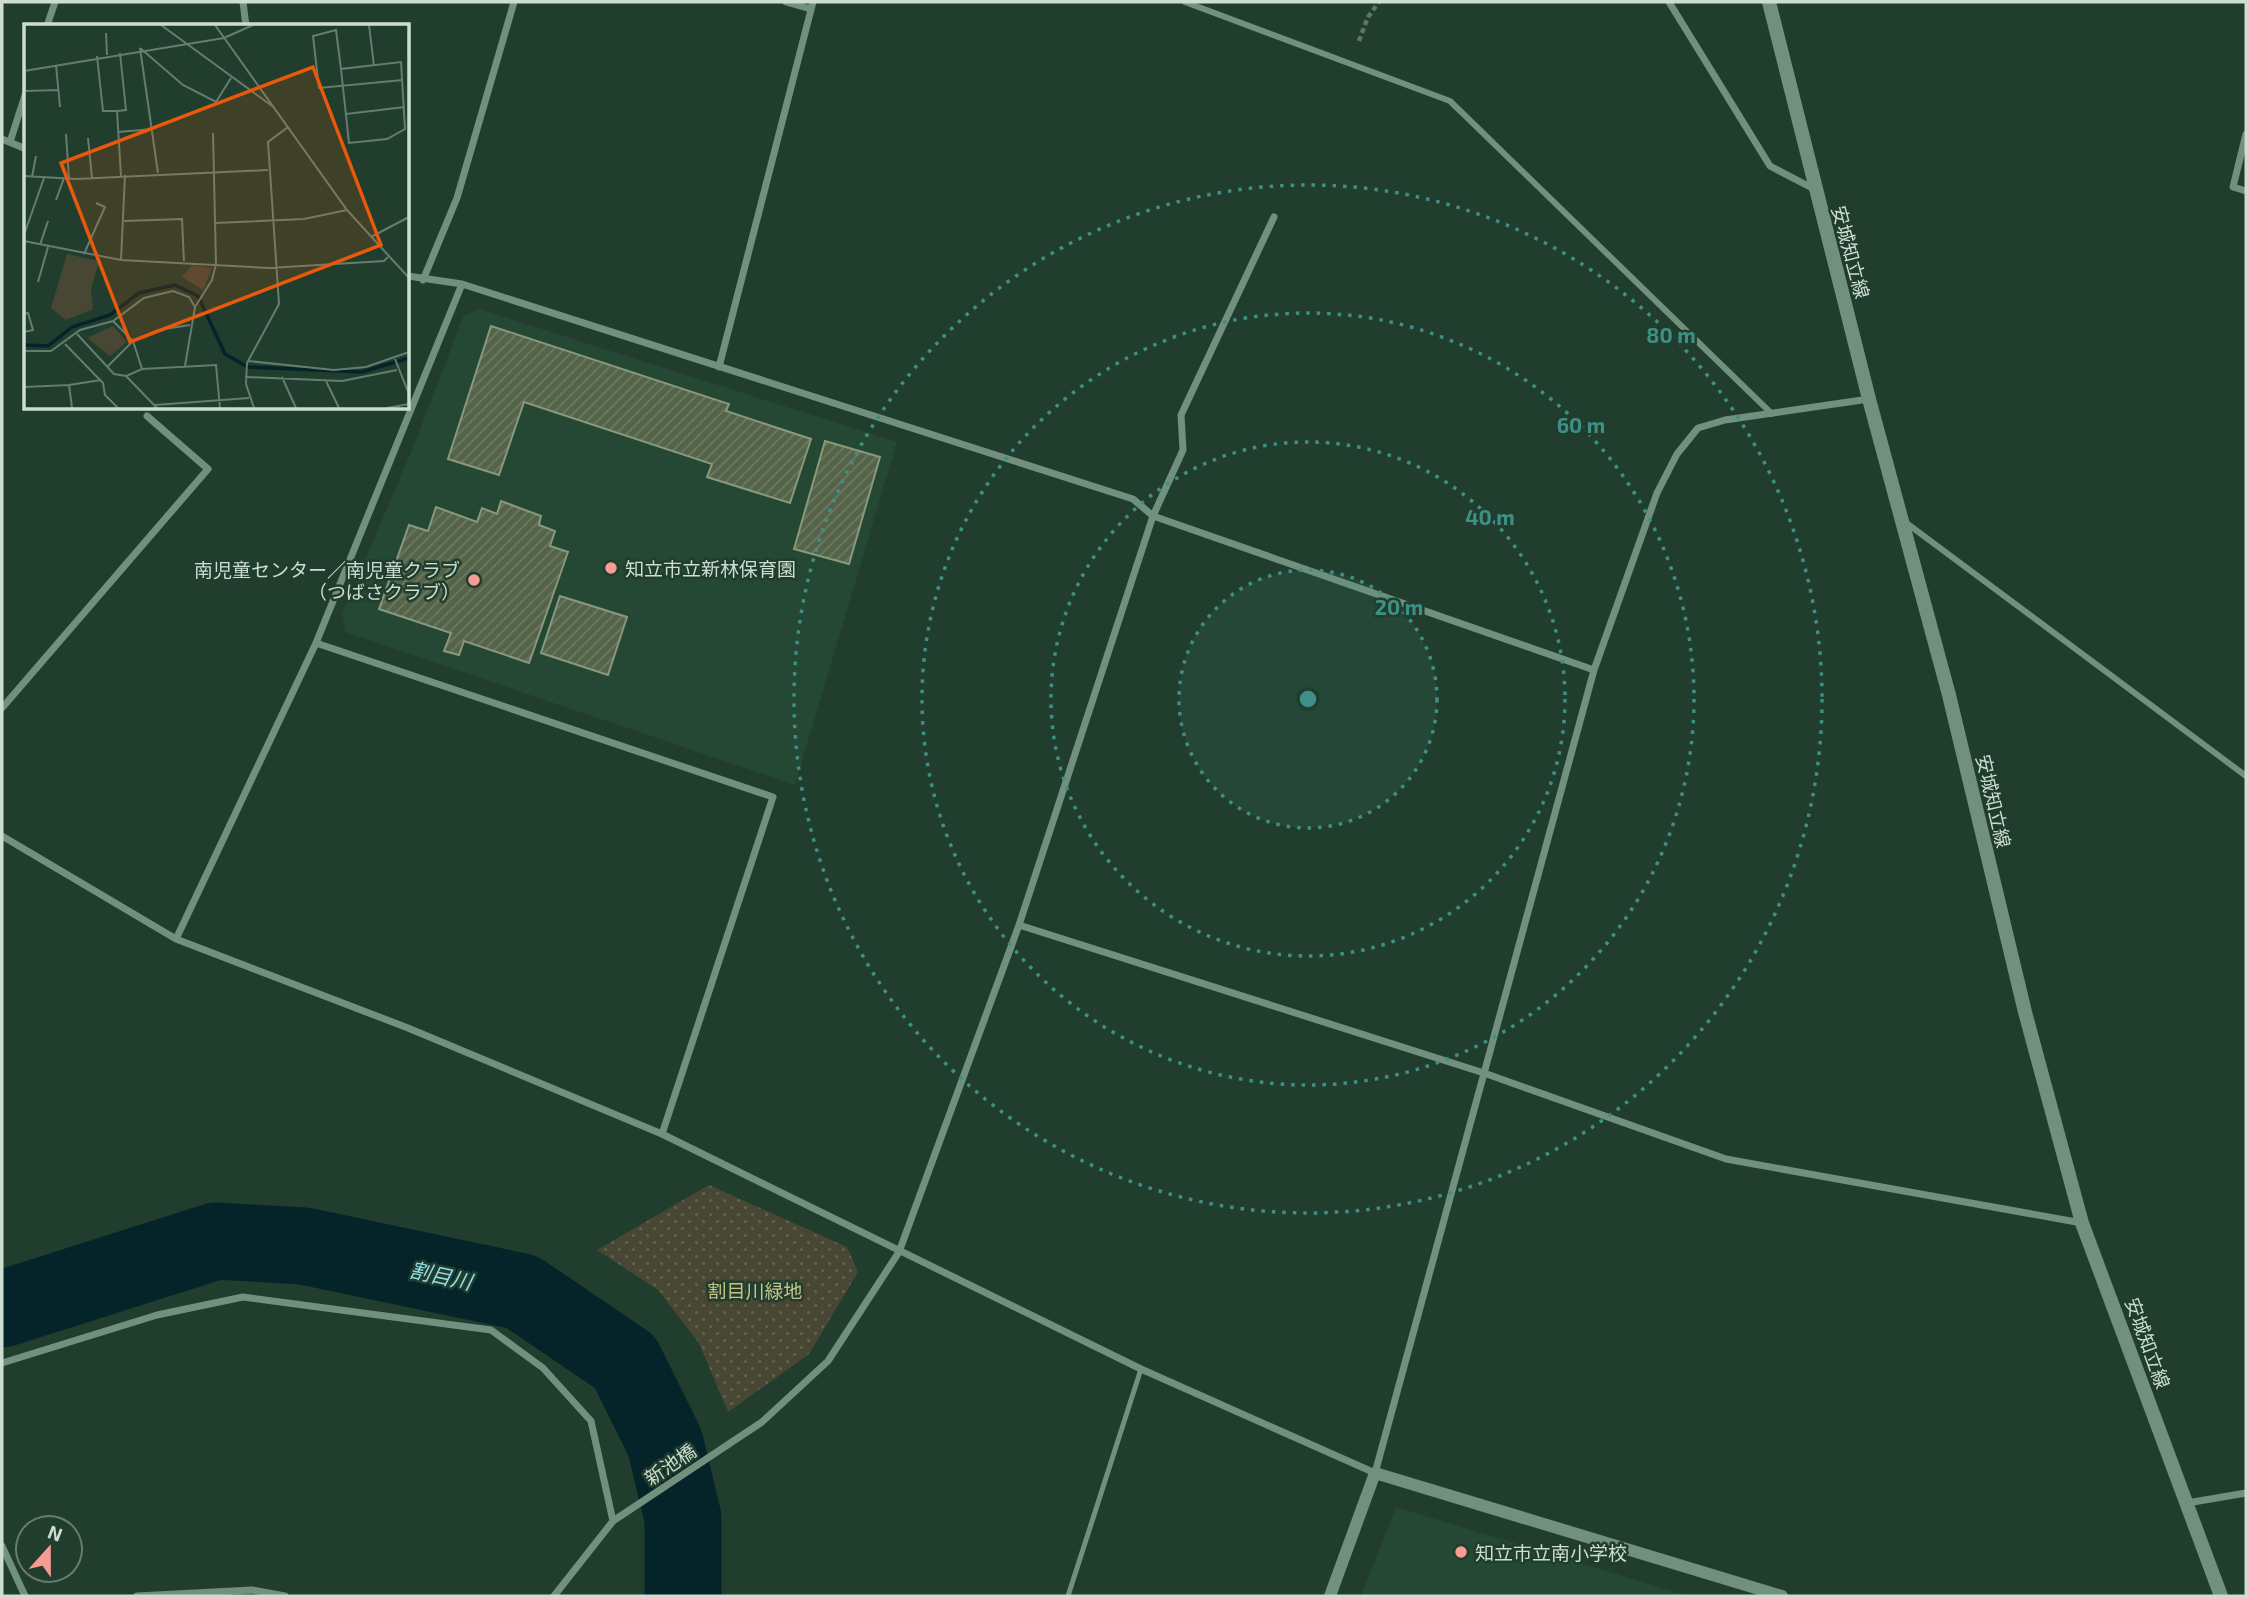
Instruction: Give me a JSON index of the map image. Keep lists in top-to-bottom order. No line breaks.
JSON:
{"streets":{"main road":["安城知立線"],"street":["新池橋"]},"water":["割目川"],"parks":["割目川緑地"],"places":["知立市立新林保育園","南児童センター／南児童クラブ （つばさクラブ）","知立市立南小学校"],"north":"top","rings":["80 m","60 m","40 m","20 m"]}
